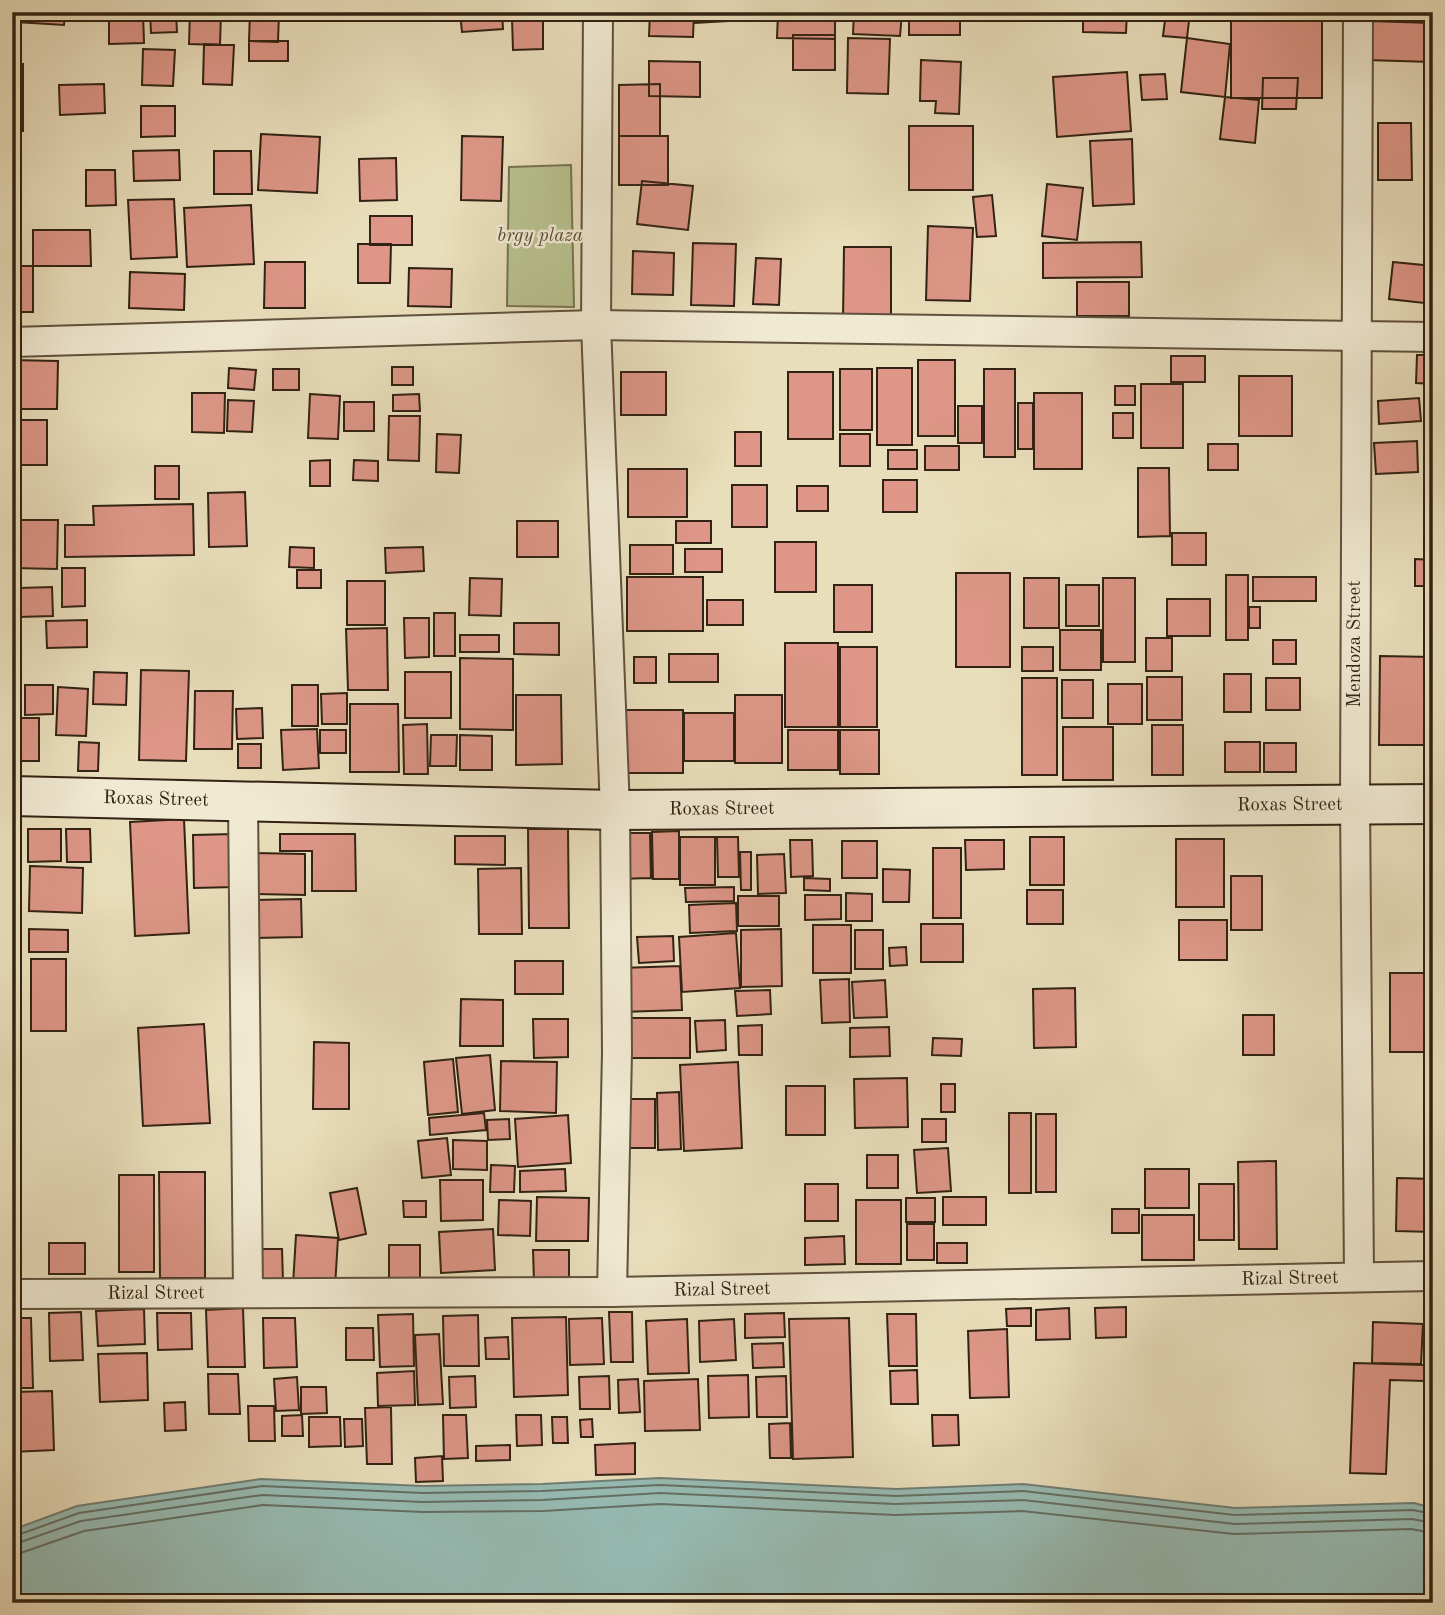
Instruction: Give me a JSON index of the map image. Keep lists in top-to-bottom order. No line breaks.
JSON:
{"streets":{"main road":["Roxas Street"],"street":["Mendoza Street","Rizal Street"]},"crossings":[["Mendoza Street","Roxas Street"],["Mendoza Street","Rizal Street"]],"parks":["brgy plaza"]}
